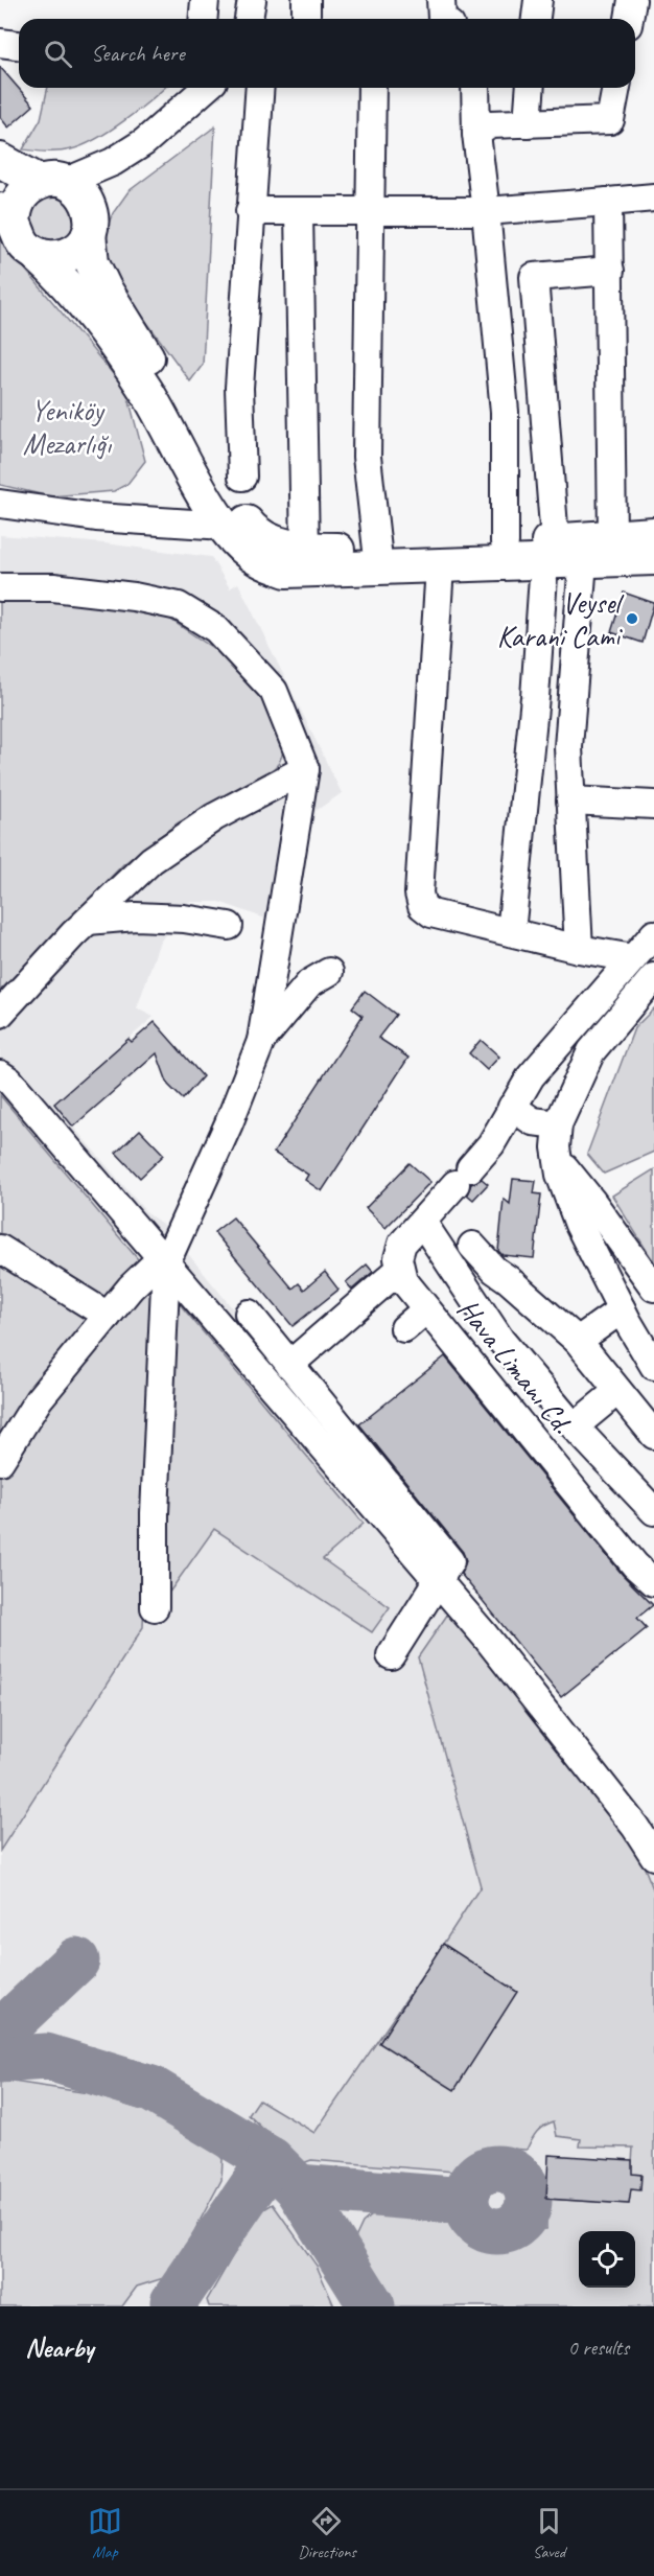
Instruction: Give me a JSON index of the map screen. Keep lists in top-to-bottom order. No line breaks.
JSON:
{"streets":{"street":["Hava Limanı Cd."]},"parks":["Yeniköy Mezarlığı"],"places":["Veysel Karani Cami"],"page":{"search":"Search here","heading":["Nearby","0 results"],"nav":["Map","Directions","Saved"]}}
